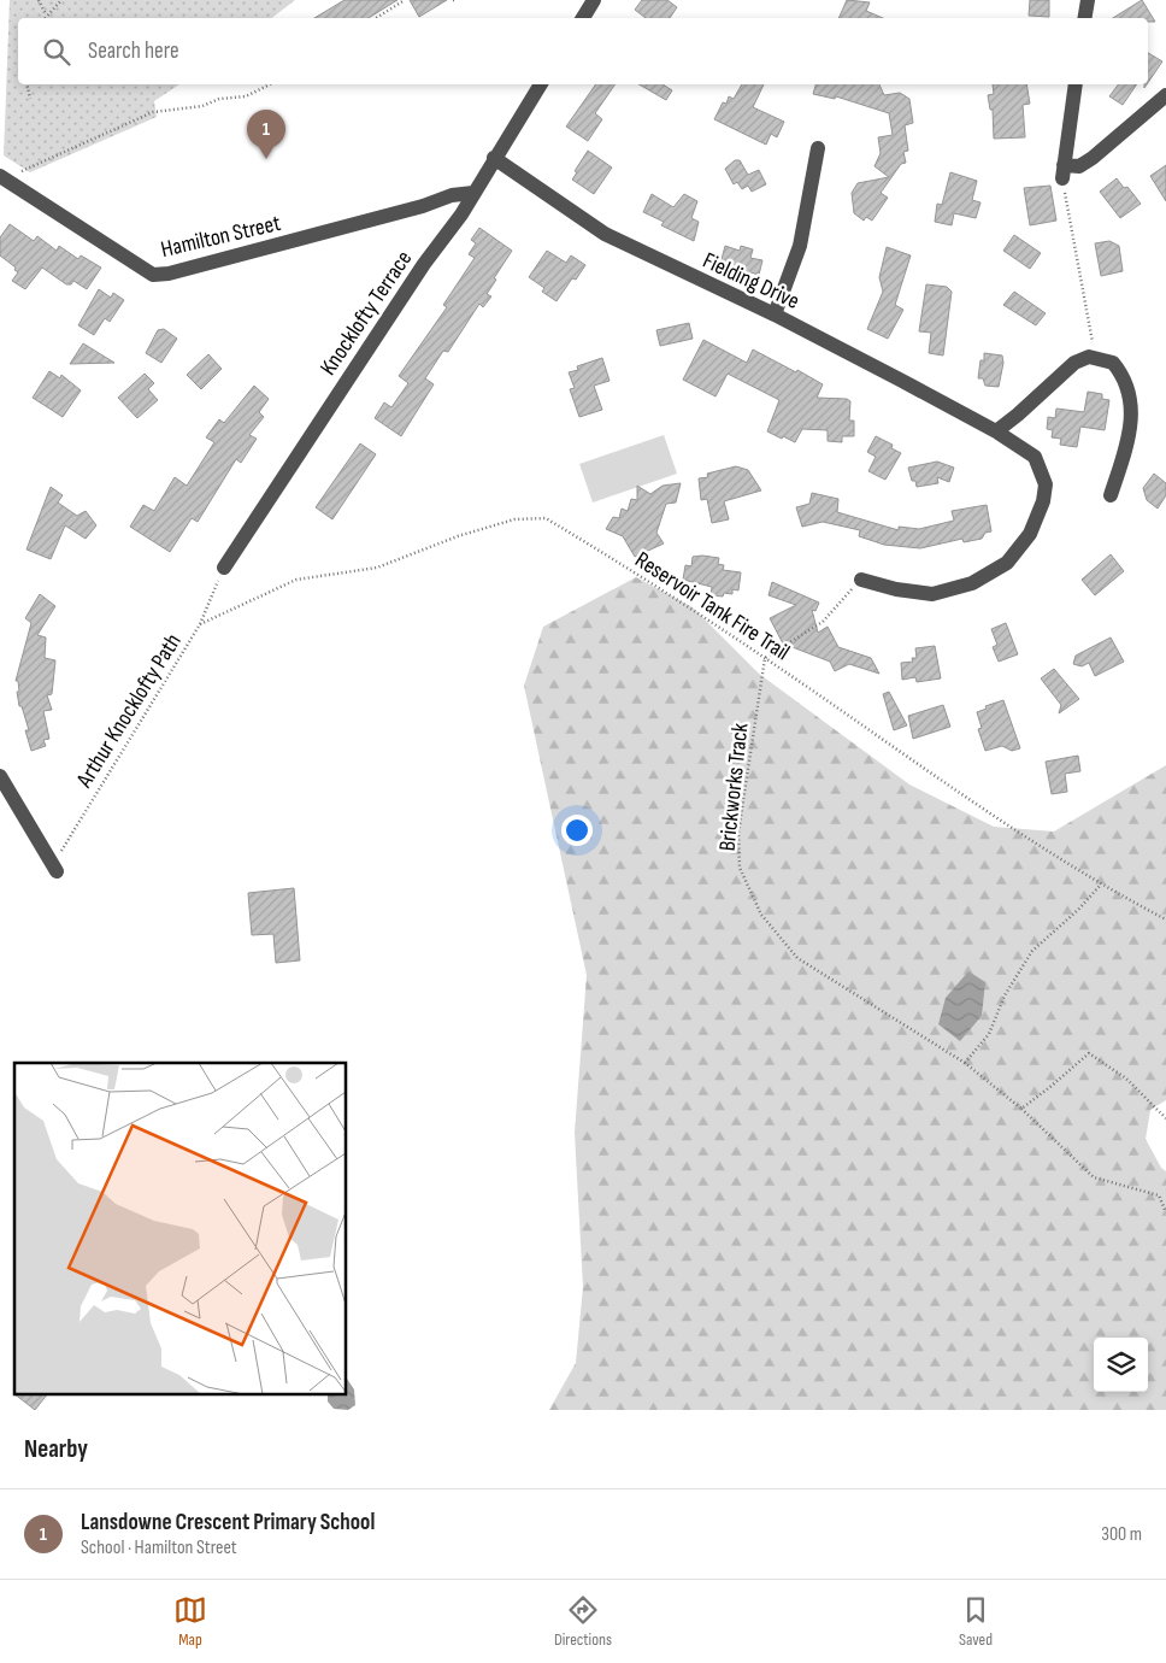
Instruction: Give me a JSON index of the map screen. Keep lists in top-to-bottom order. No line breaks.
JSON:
{"streets":{"street":["Hamilton Street","Fielding Drive","Knocklofty Terrace"],"path":["Reservoir Tank Fire Trail","Arthur Knocklofty Path","Brickworks Track"]},"crossings":[["Hamilton Street","Knocklofty Terrace"],["Fielding Drive","Knocklofty Terrace"],["Knocklofty Terrace","Arthur Knocklofty Path"],["Reservoir Tank Fire Trail","Arthur Knocklofty Path"],["Reservoir Tank Fire Trail","Brickworks Track"]],"page":{"search":"Search here","pins":"1","heading":"Nearby","list":[{"mark":"1","name":"Lansdowne Crescent Primary School","note":"School · Hamilton Street","value":"300 m"}],"nav":["Map","Directions","Saved"]}}
